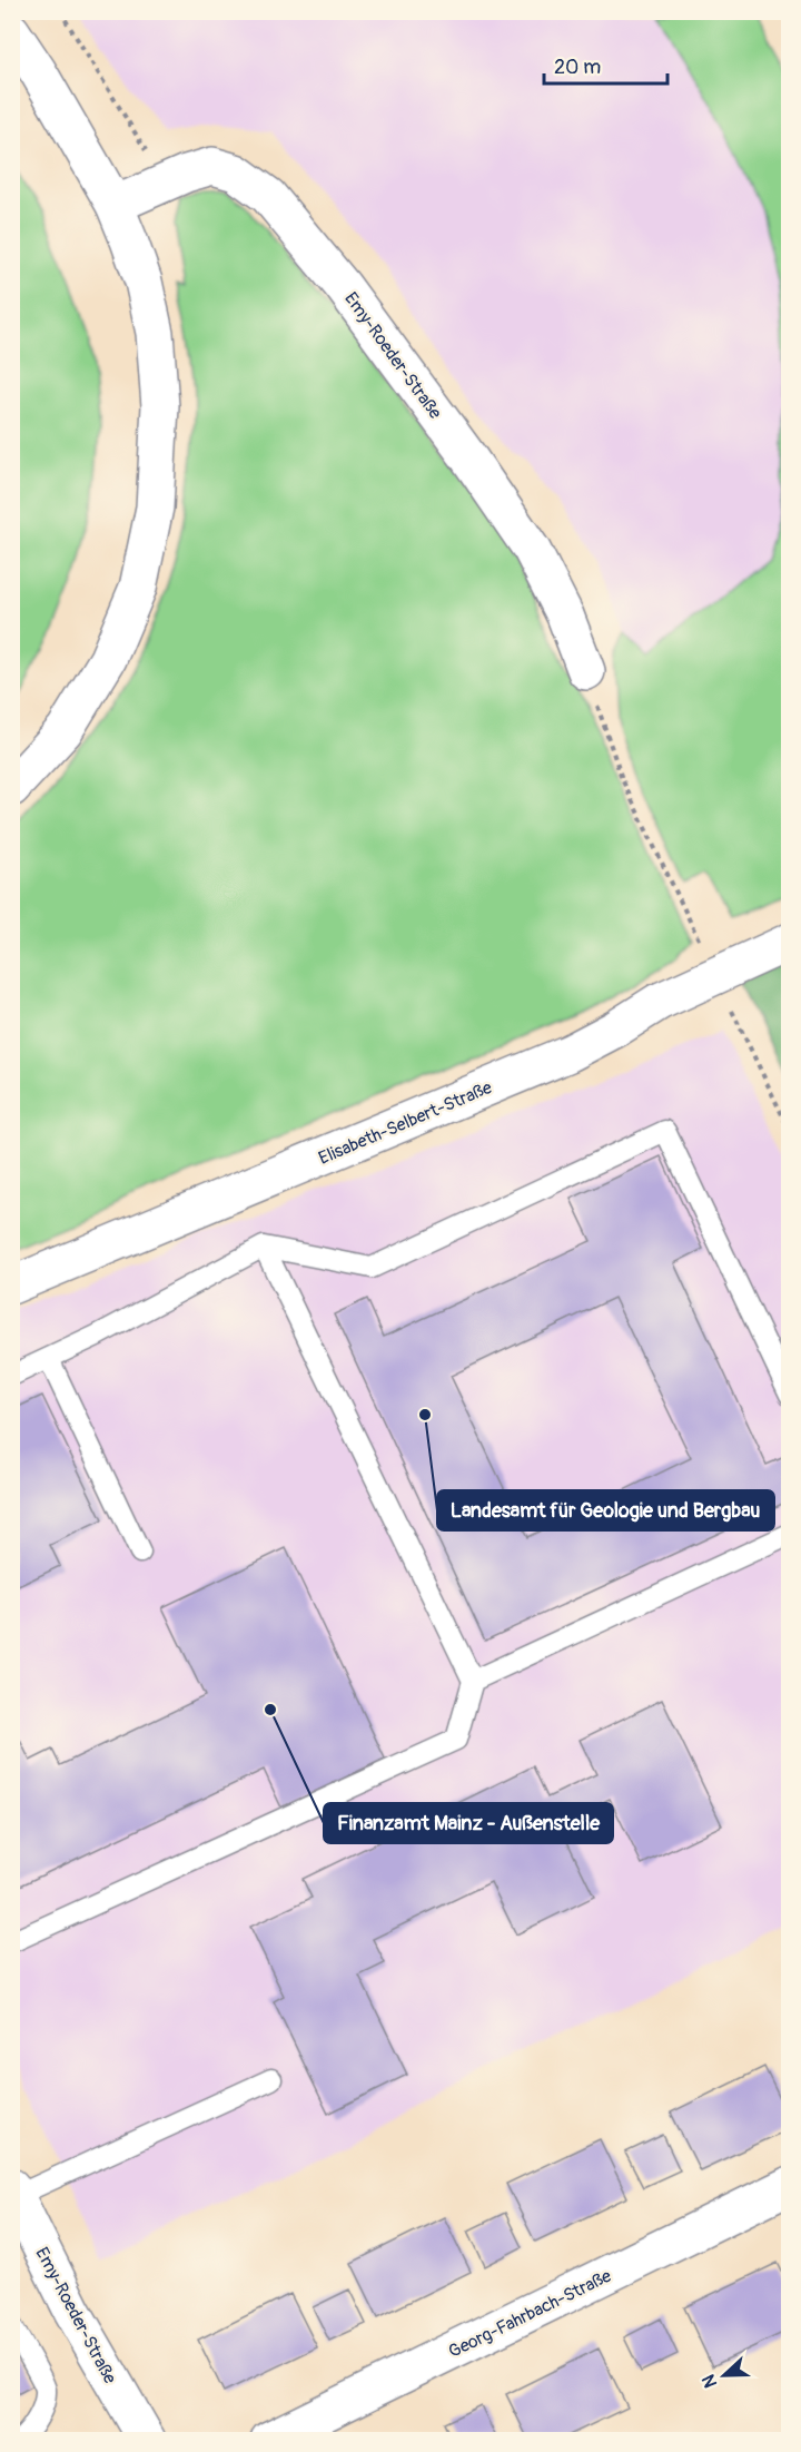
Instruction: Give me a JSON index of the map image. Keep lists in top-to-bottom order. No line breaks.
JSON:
{"streets":{"street":["Emy-Roeder-Straße","Elisabeth-Selbert-Straße","Georg-Fahrbach-Straße"]},"places":["Landesamt für Geologie und Bergbau","Finanzamt Mainz - Außenstelle"],"scale_bar":"20 m","north":"left"}
